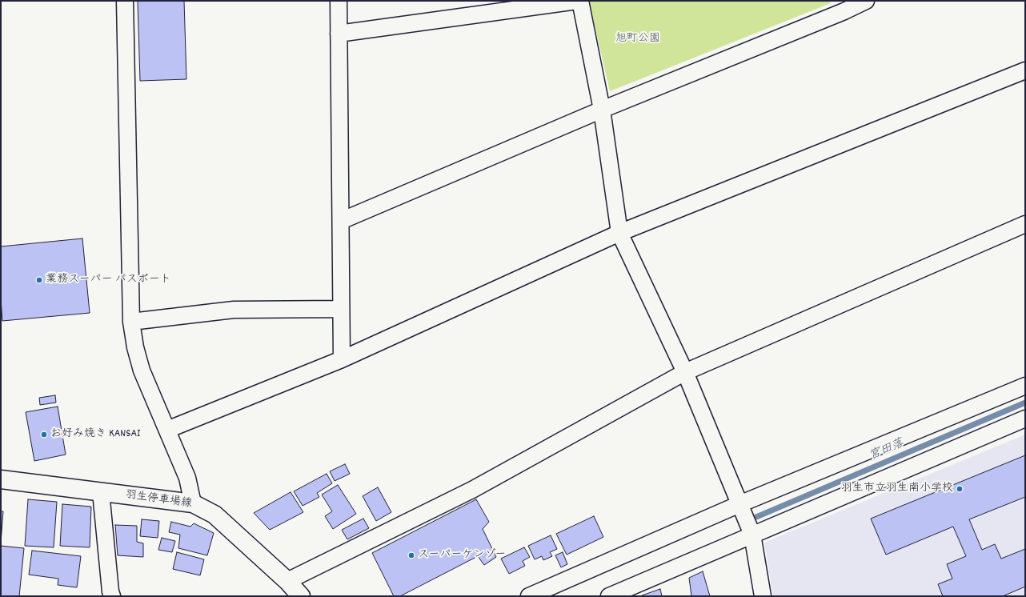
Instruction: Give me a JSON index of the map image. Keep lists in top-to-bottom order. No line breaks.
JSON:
{"streets":{"main road":["羽生停車場線"]},"water":["宮田落"],"parks":["旭町公園"],"places":["業務スーパー パスポート","お好み焼き KANSAI","羽生市立羽生南小学校","スーパーケンゾー"]}
